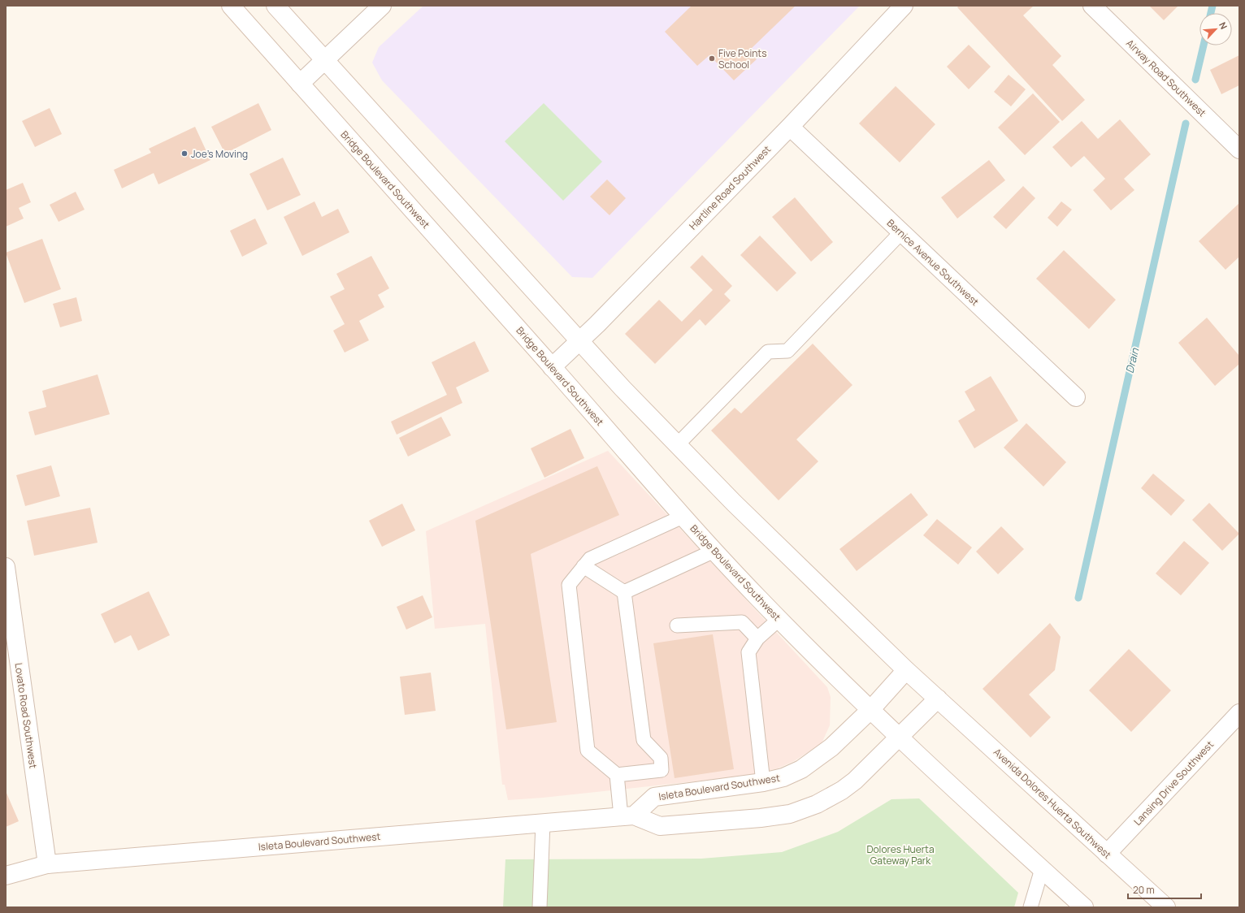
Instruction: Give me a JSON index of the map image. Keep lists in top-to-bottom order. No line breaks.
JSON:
{"streets":{"main road":["Airway Road Southwest","Bridge Boulevard Southwest","Hartline Road Southwest","Bernice Avenue Southwest","Lovato Road Southwest","Lansing Drive Southwest","Isleta Boulevard Southwest","Avenida Dolores Huerta Southwest"]},"crossings":[["Bridge Boulevard Southwest","Hartline Road Southwest"],["Bridge Boulevard Southwest","Isleta Boulevard Southwest"],["Hartline Road Southwest","Bernice Avenue Southwest"],["Lovato Road Southwest","Isleta Boulevard Southwest"],["Lansing Drive Southwest","Avenida Dolores Huerta Southwest"],["Isleta Boulevard Southwest","Avenida Dolores Huerta Southwest"]],"water":["Drain"],"parks":["Dolores Huerta Gateway Park"],"places":["Five Points School","Joe's Moving"],"scale_bar":"20 m","north":"top right"}
